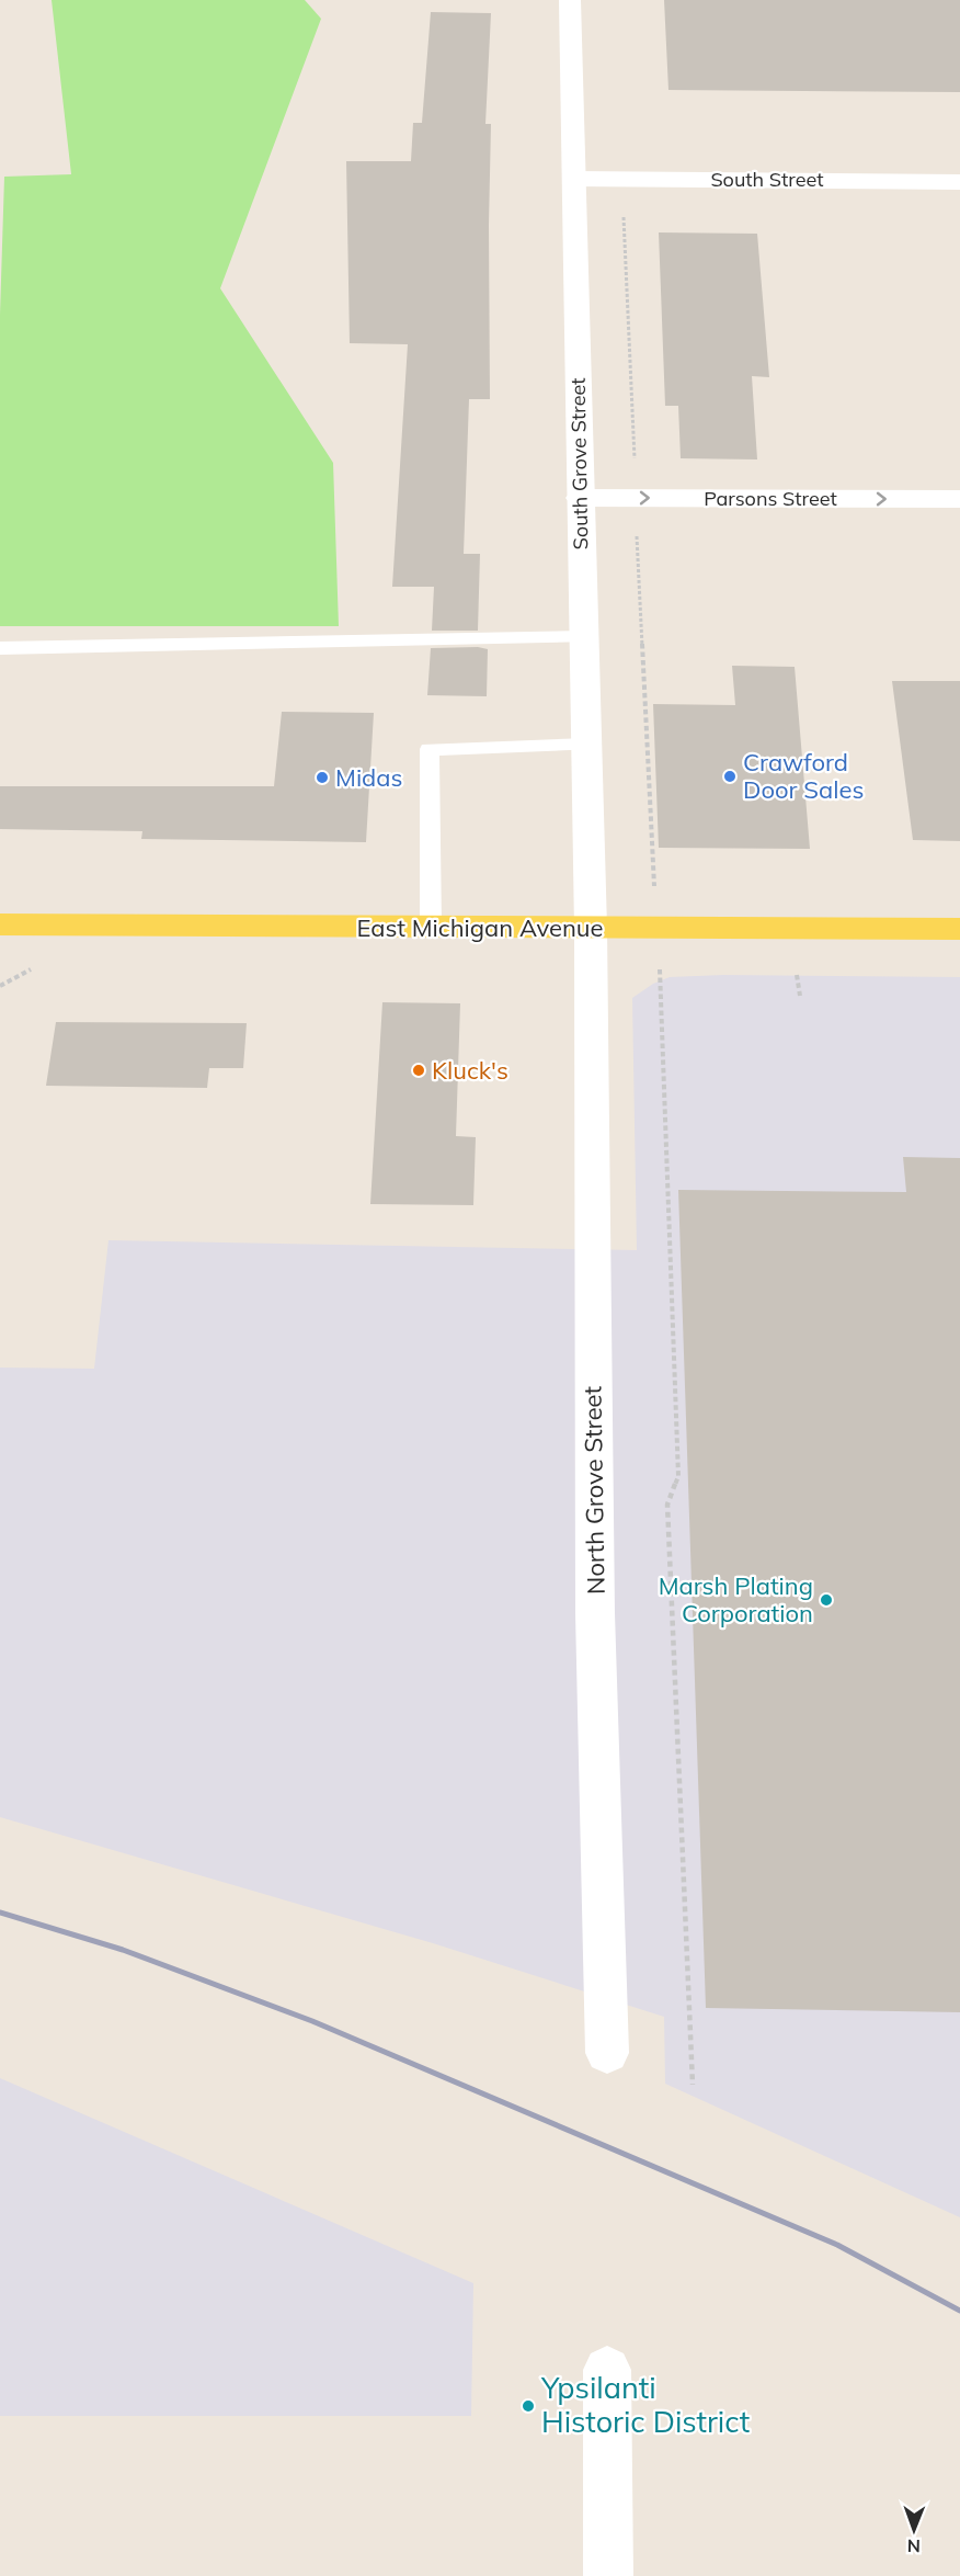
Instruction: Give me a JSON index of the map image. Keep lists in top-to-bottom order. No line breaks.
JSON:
{"streets":{"main road":["East Michigan Avenue"],"street":["South Street","South Grove Street","Parsons Street","North Grove Street"]},"crossings":[["South Street","South Grove Street"],["South Grove Street","Parsons Street"],["South Grove Street","East Michigan Avenue"],["South Grove Street","North Grove Street"],["East Michigan Avenue","North Grove Street"]],"one_way":["Parsons Street"],"places":["Crawford Door Sales","Midas","Kluck's","Marsh Plating Corporation","Ypsilanti Historic District"],"north":"bottom"}
